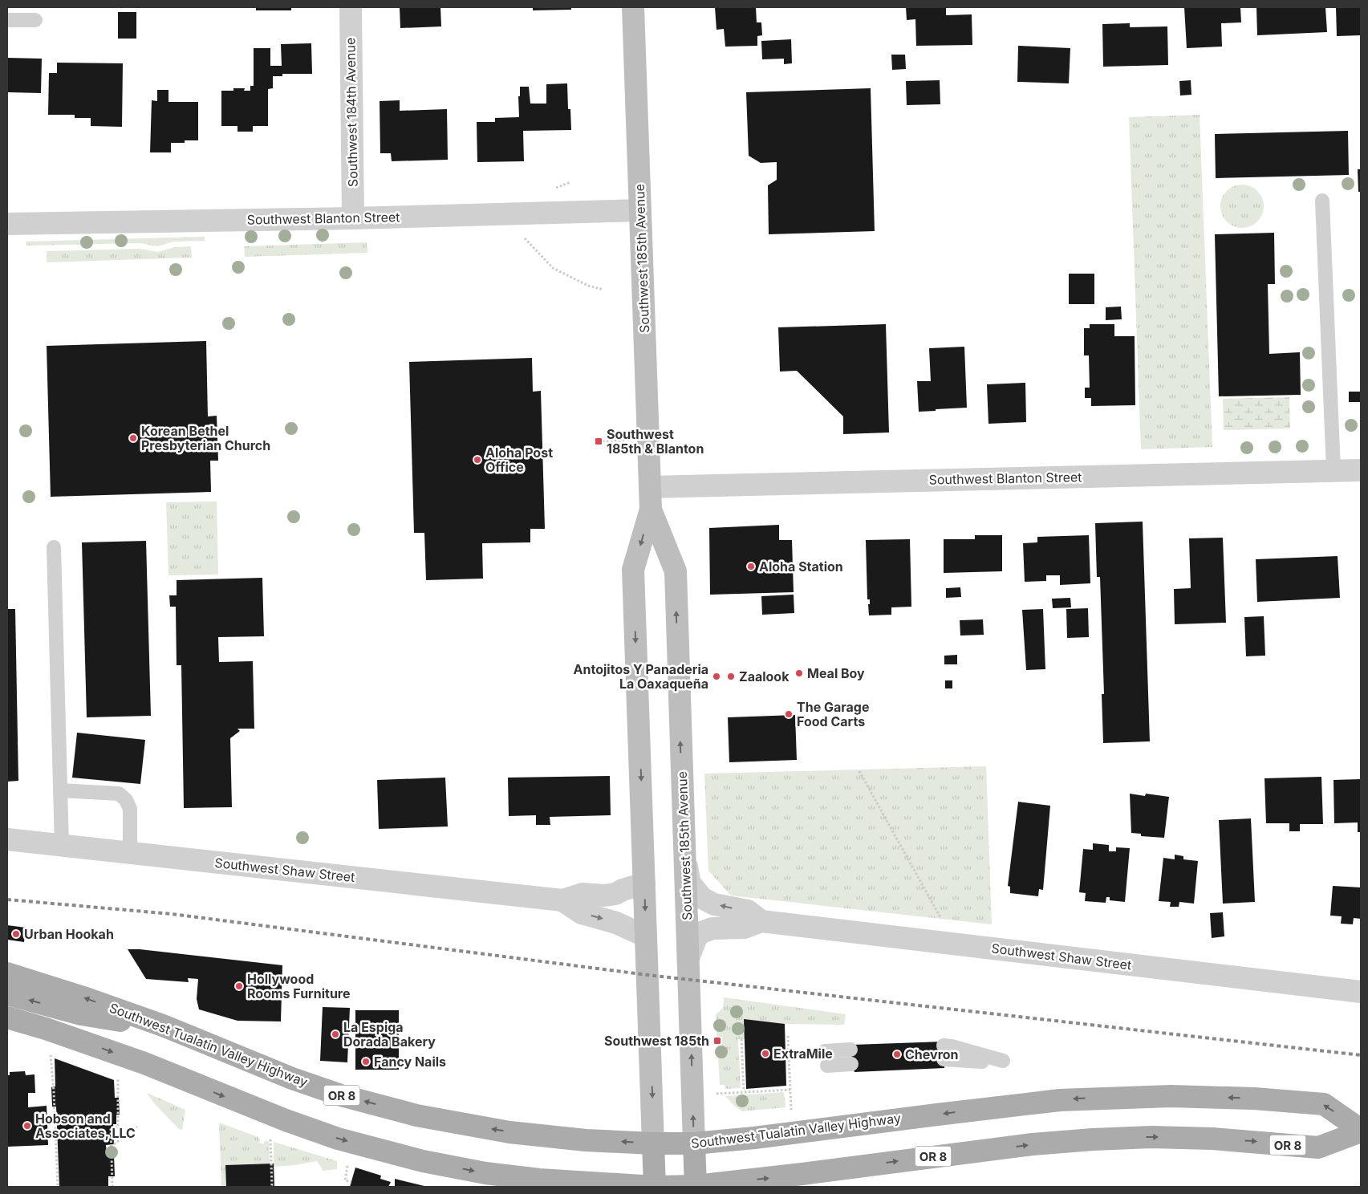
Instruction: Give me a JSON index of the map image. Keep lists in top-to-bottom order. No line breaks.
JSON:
{"streets":{"main road":["Southwest 185th Avenue","Southwest Tualatin Valley Highway","OR 8"],"street":["Southwest 184th Avenue","Southwest Blanton Street","Southwest Shaw Street"]},"crossings":[["Southwest 184th Avenue","Southwest Blanton Street"],["Southwest Blanton Street","Southwest 185th Avenue"],["Southwest 185th Avenue","Southwest Shaw Street"],["Southwest 185th Avenue","Southwest Tualatin Valley Highway"]],"places":{"other":["Korean Bethel Presbyterian Church","Aloha Post Office","Aloha Station","Meal Boy","Antojitos Y Panaderia La Oaxaqueña","Zaalook","The Garage Food Carts","Urban Hookah","Hollywood Rooms Furniture","La Espiga Dorada Bakery","ExtraMile","Chevron","Fancy Nails","Hobson and Associates, LLC"],"transit":["Southwest 185th & Blanton","Southwest 185th"]}}
